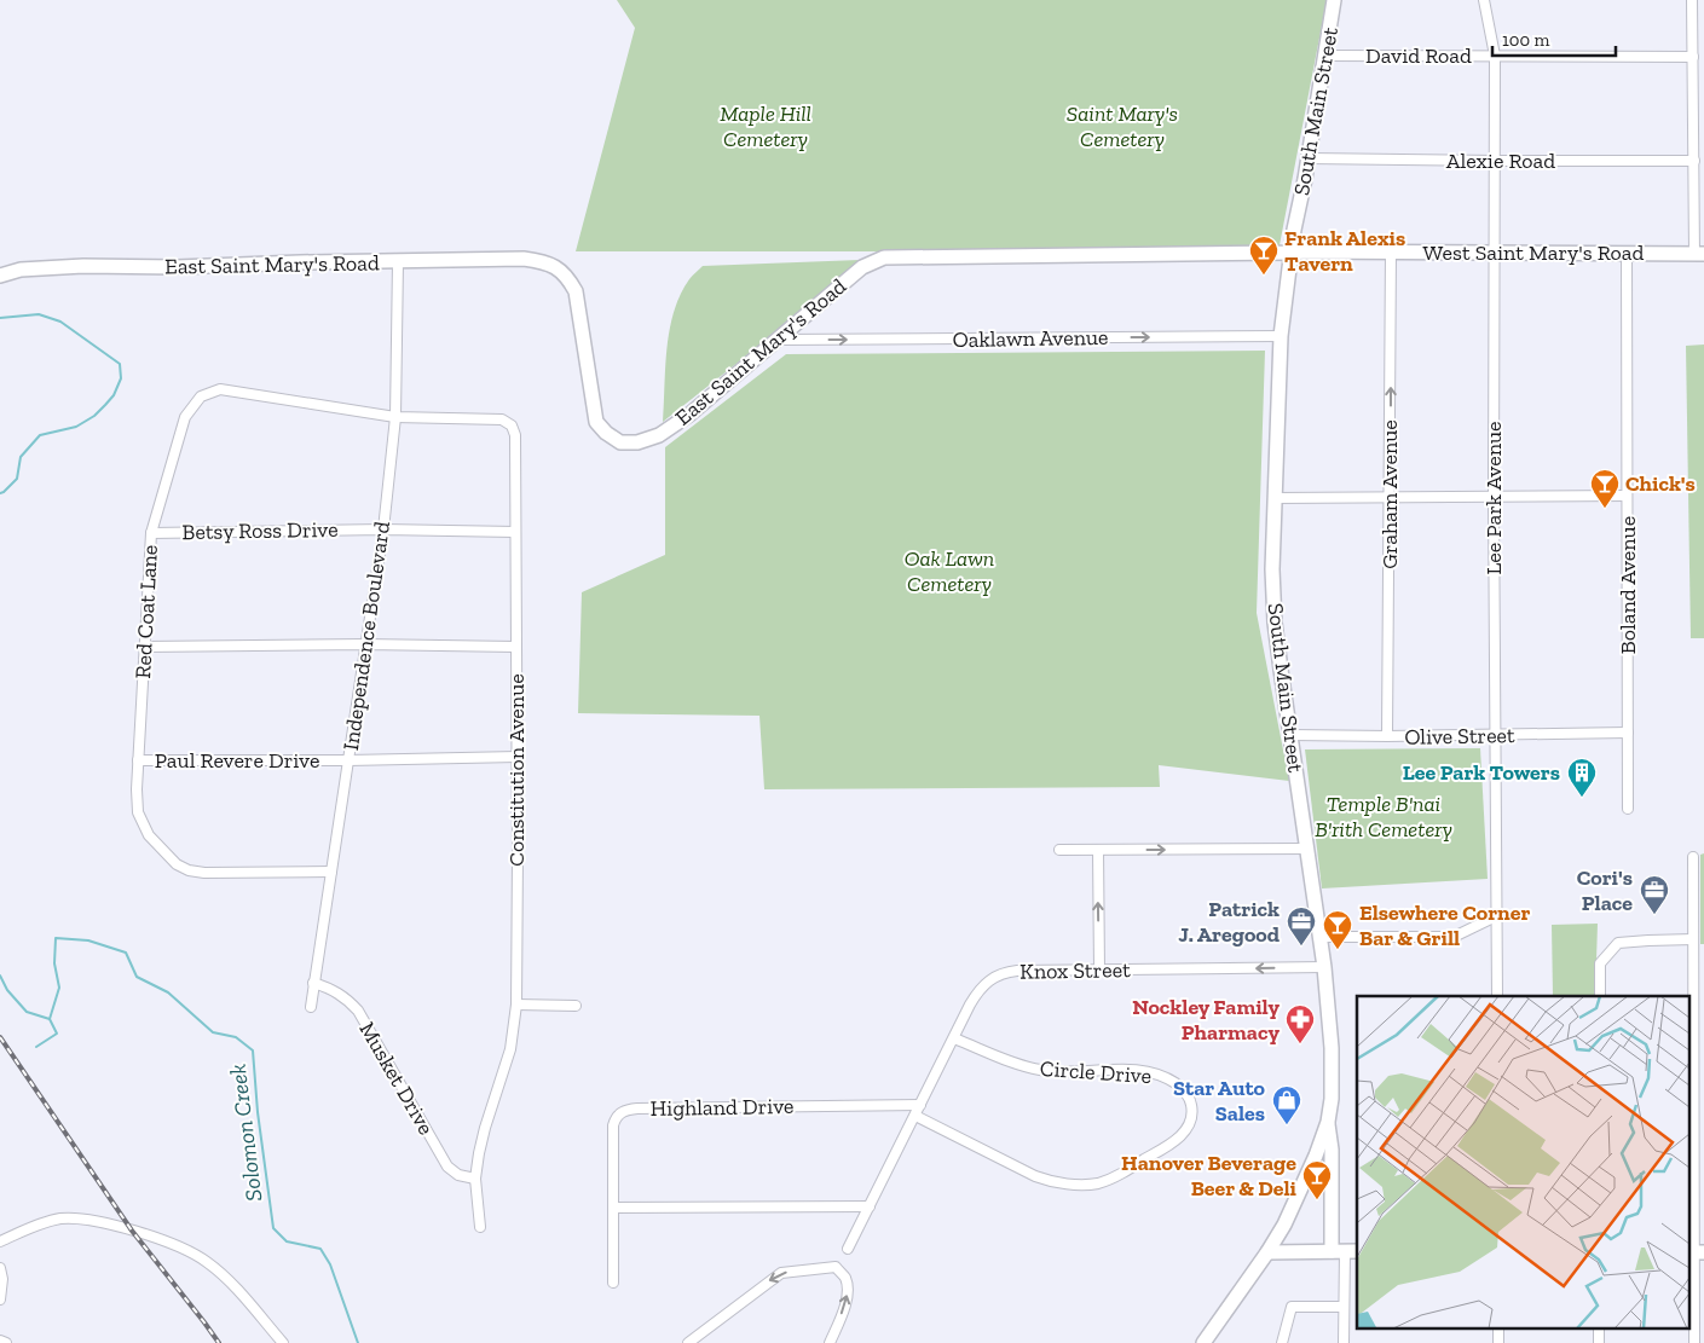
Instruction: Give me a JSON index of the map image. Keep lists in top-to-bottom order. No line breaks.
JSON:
{"streets":{"street":["David Road","South Main Street","Alexie Road","West Saint Mary's Road","East Saint Mary's Road","Oaklawn Avenue","Graham Avenue","Lee Park Avenue","Betsy Ross Drive","Boland Avenue","Red Coat Lane","Independence Boulevard","Olive Street","Paul Revere Drive","Constitution Avenue","Knox Street","Circle Drive","Musket Drive","Highland Drive"]},"crossings":[["David Road","South Main Street"],["David Road","Lee Park Avenue"],["South Main Street","Alexie Road"],["South Main Street","West Saint Mary's Road"],["South Main Street","East Saint Mary's Road"],["South Main Street","Oaklawn Avenue"],["South Main Street","Olive Street"],["South Main Street","Knox Street"],["Alexie Road","Lee Park Avenue"],["West Saint Mary's Road","East Saint Mary's Road"],["West Saint Mary's Road","Graham Avenue"],["West Saint Mary's Road","Lee Park Avenue"],["West Saint Mary's Road","Boland Avenue"],["East Saint Mary's Road","Oaklawn Avenue"],["East Saint Mary's Road","Independence Boulevard"],["Graham Avenue","Olive Street"],["Lee Park Avenue","Olive Street"],["Betsy Ross Drive","Red Coat Lane"],["Betsy Ross Drive","Independence Boulevard"],["Betsy Ross Drive","Constitution Avenue"],["Boland Avenue","Olive Street"],["Red Coat Lane","Independence Boulevard"],["Red Coat Lane","Paul Revere Drive"],["Red Coat Lane","Constitution Avenue"],["Independence Boulevard","Paul Revere Drive"],["Independence Boulevard","Constitution Avenue"],["Independence Boulevard","Musket Drive"],["Paul Revere Drive","Constitution Avenue"],["Constitution Avenue","Musket Drive"],["Knox Street","Circle Drive"],["Knox Street","Highland Drive"]],"one_way":["Oaklawn Avenue","Graham Avenue","Knox Street"],"water":["Solomon Creek"],"parks":["Maple Hill Cemetery","Saint Mary's Cemetery","Oak Lawn Cemetery","Temple B'nai B'rith Cemetery"],"places":{"bar":["Frank Alexis Tavern","Chick's","Elsewhere Corner Bar & Grill","Hanover Beverage Beer & Deli"],"building":["Lee Park Towers"],"office":["Cori's Place","Patrick J. Aregood"],"pharmacy":["Nockley Family Pharmacy"],"shop":["Star Auto Sales"]},"scale_bar":"100 m"}
